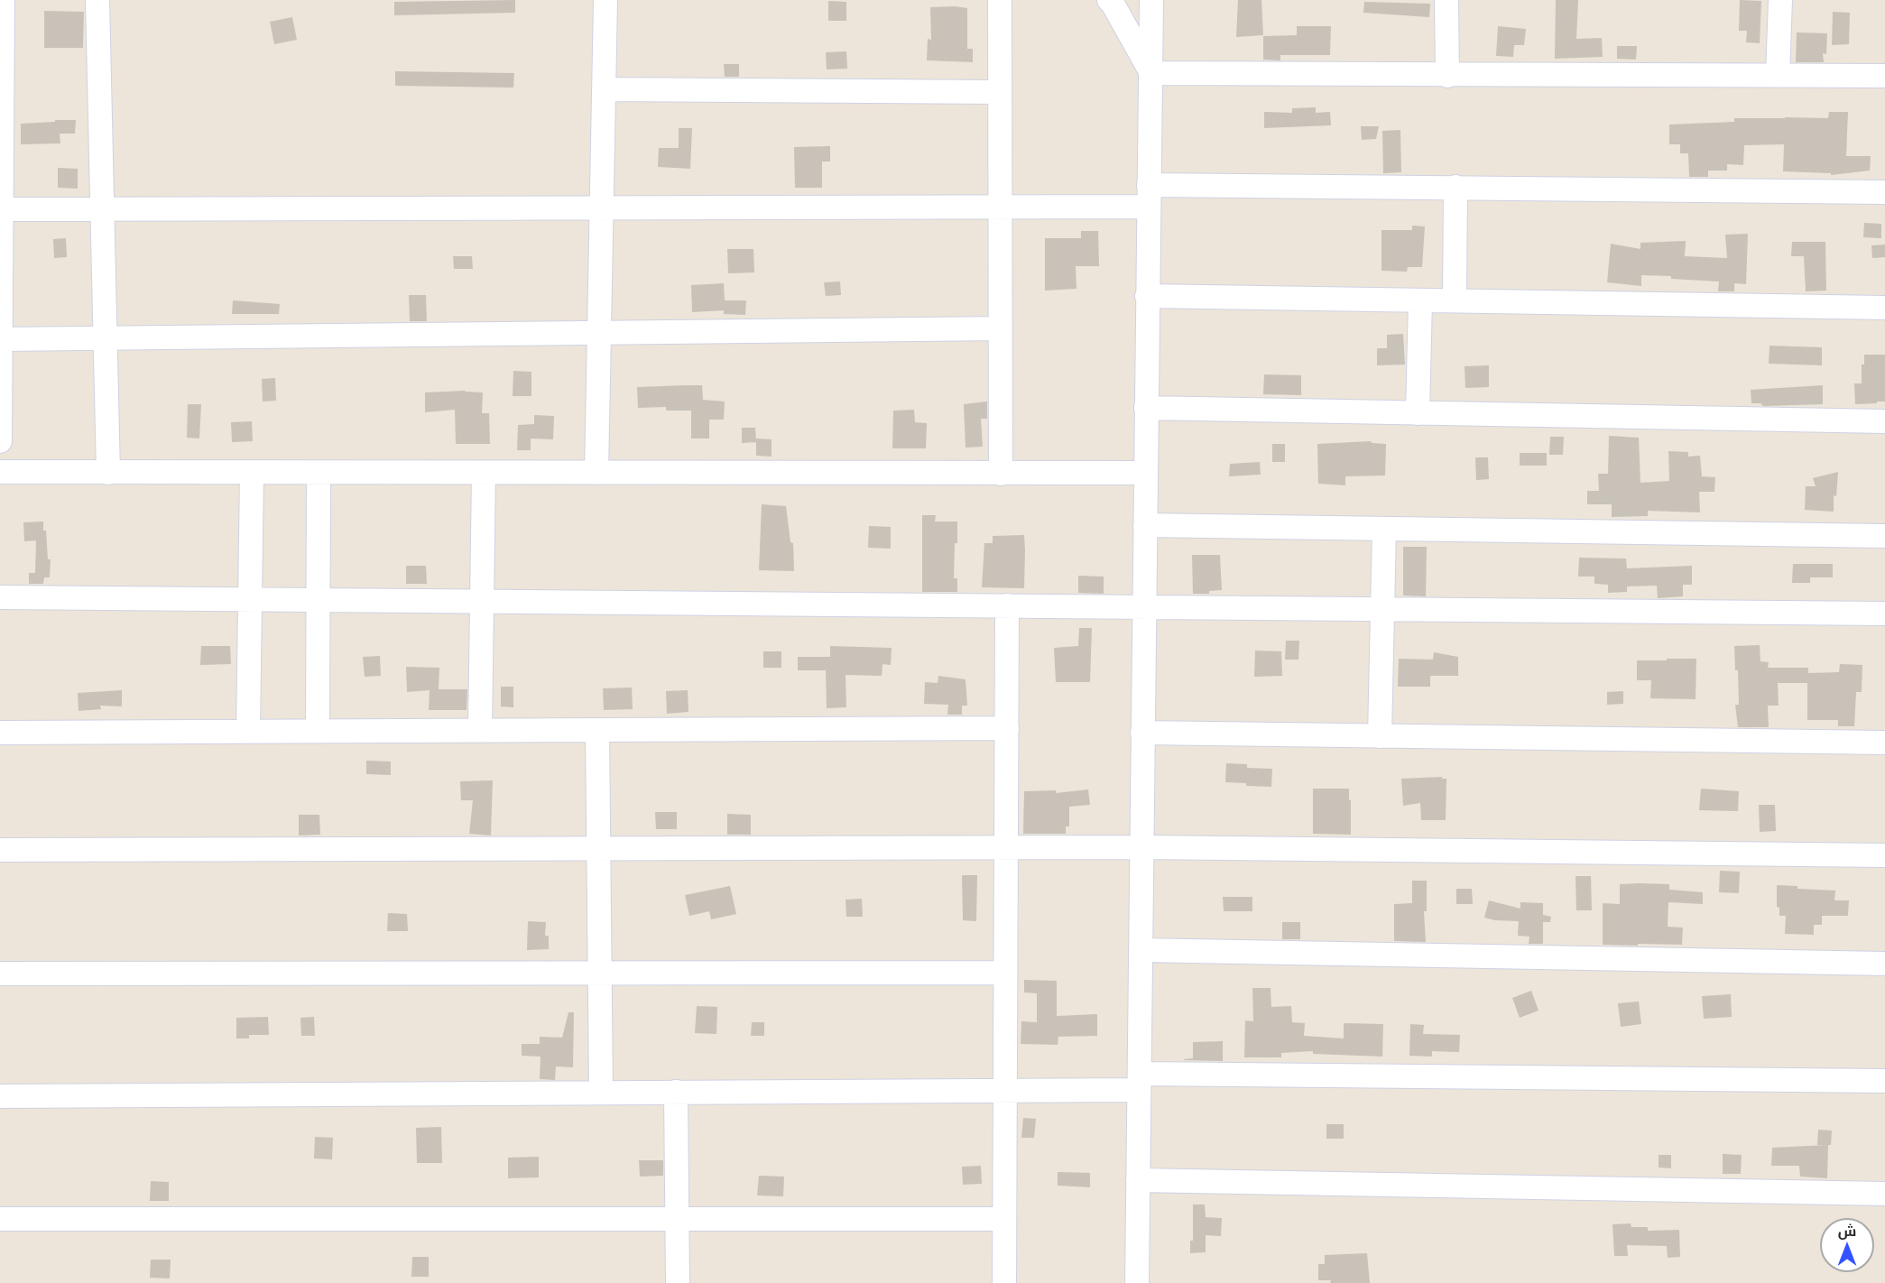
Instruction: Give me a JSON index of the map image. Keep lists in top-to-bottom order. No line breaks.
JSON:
{"north":"top"}
